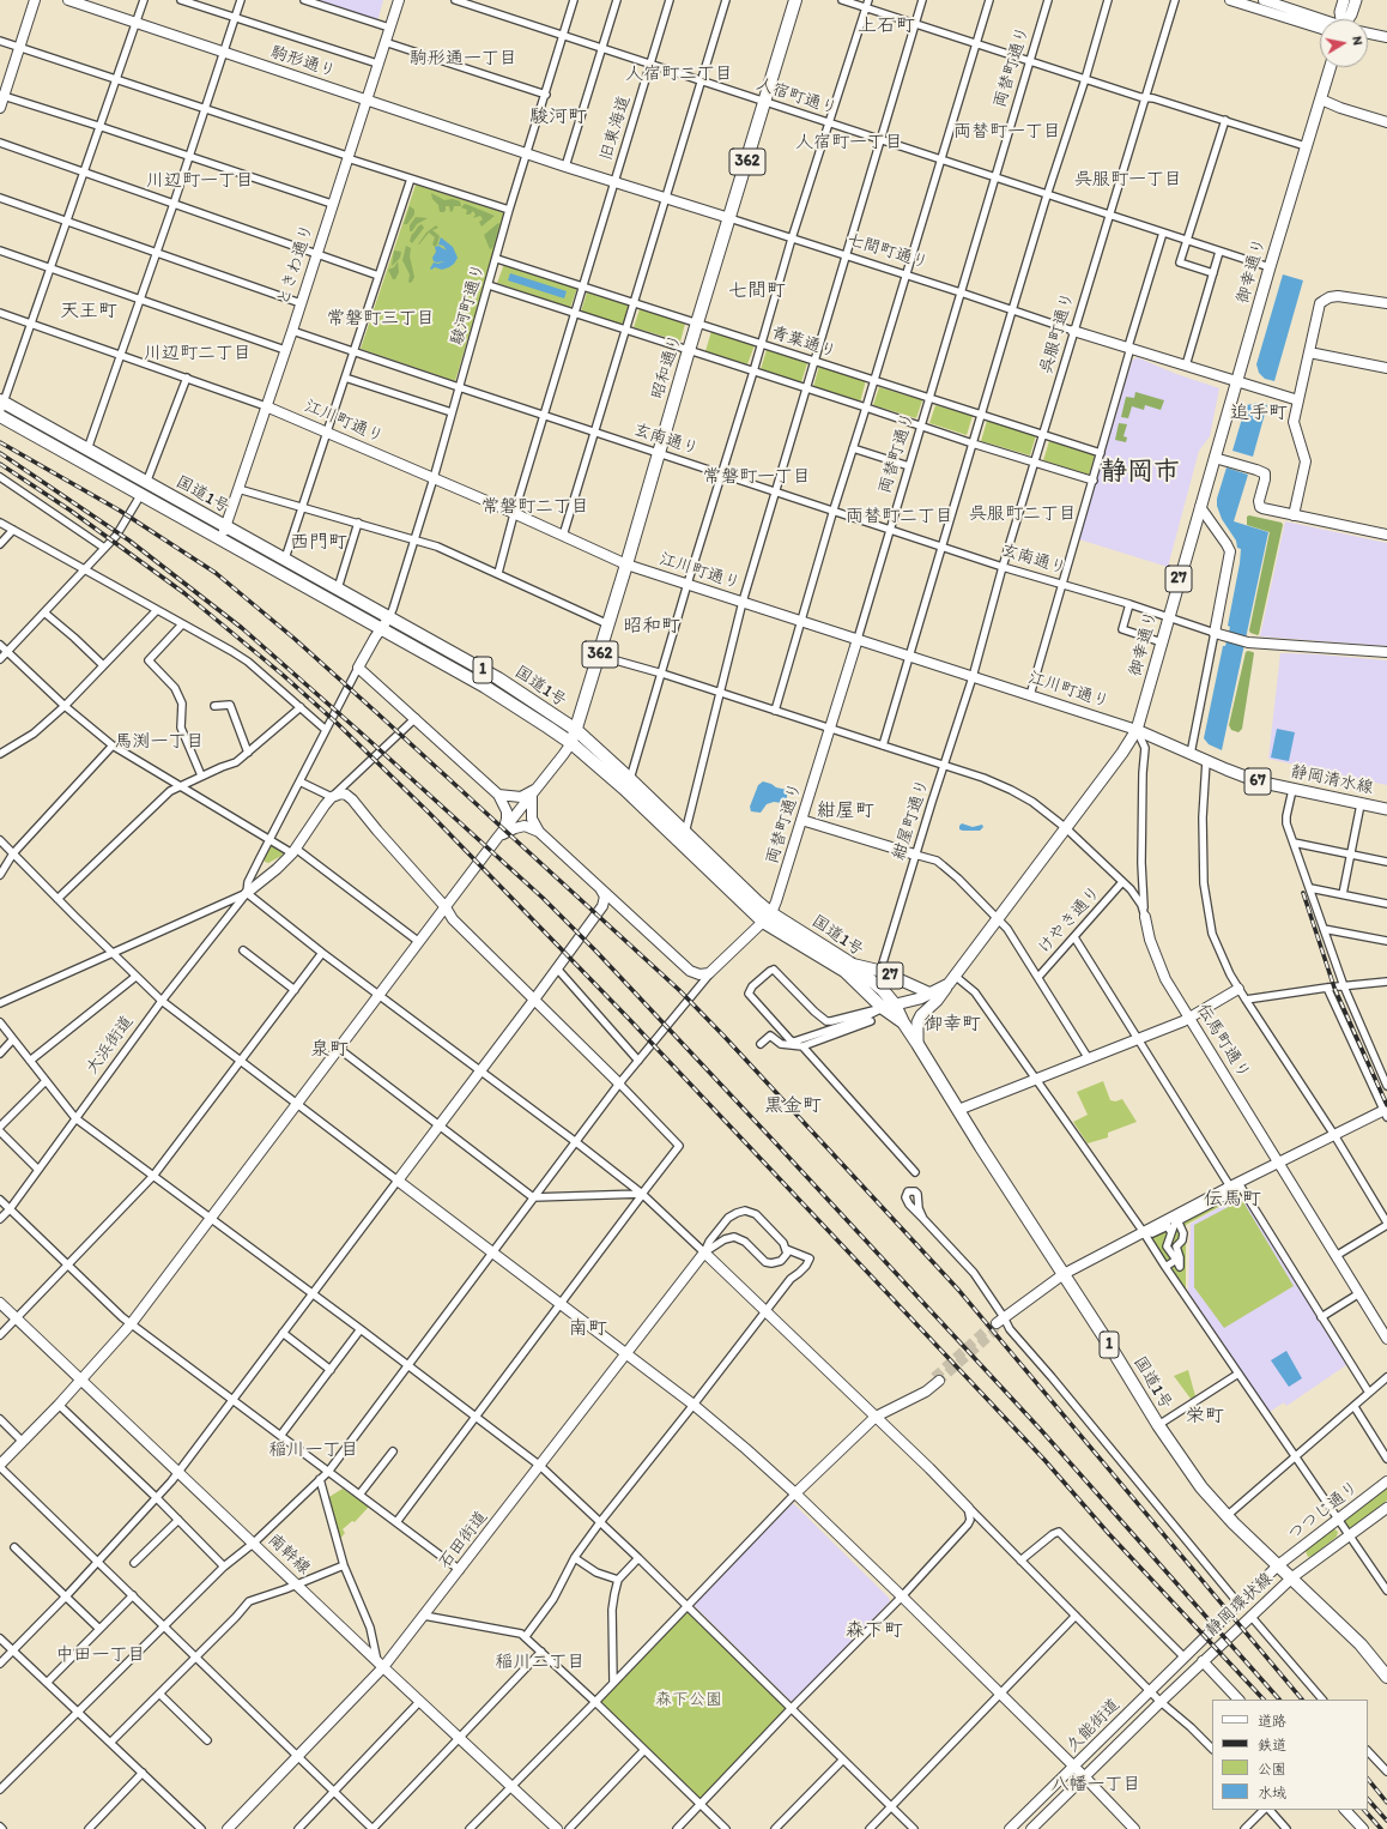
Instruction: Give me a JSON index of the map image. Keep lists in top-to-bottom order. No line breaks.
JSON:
{"streets":{"highway":["362","昭和通り","国道1号","1"],"main road":["御幸通り","27","静岡清水線","67"],"street":["駒形通り","両替町通り","人宿町通り","旧東海道","七間町通り","ときわ通り","駿河町通り","呉服町通り","青葉通り","江川町通り","玄南通り","紺屋町通り","けやき通り","伝馬町通り","大浜街道","つつじ通り","石田街道","南幹線","静岡環状線","久能街道"]},"crossings":[["駒形通り","七間町通り"],["駒形通り","ときわ通り"],["駒形通り","駿河町通り"],["両替町通り","人宿町通り"],["両替町通り","七間町通り"],["両替町通り","青葉通り"],["両替町通り","江川町通り"],["両替町通り","玄南通り"],["両替町通り","国道1号"],["人宿町通り","旧東海道"],["人宿町通り","御幸通り"],["人宿町通り","駿河町通り"],["人宿町通り","呉服町通り"],["人宿町通り","昭和通り"],["旧東海道","七間町通り"],["旧東海道","青葉通り"],["旧東海道","江川町通り"],["旧東海道","玄南通り"],["七間町通り","御幸通り"],["七間町通り","駿河町通り"],["七間町通り","呉服町通り"],["七間町通り","昭和通り"],["ときわ通り","江川町通り"],["ときわ通り","玄南通り"],["ときわ通り","国道1号"],["御幸通り","江川町通り"],["御幸通り","玄南通り"],["御幸通り","国道1号"],["御幸通り","27"],["御幸通り","静岡清水線"],["御幸通り","伝馬町通り"],["駿河町通り","青葉通り"],["駿河町通り","江川町通り"],["駿河町通り","玄南通り"],["駿河町通り","国道1号"],["呉服町通り","青葉通り"],["呉服町通り","江川町通り"],["呉服町通り","玄南通り"],["呉服町通り","紺屋町通り"],["青葉通り","昭和通り"],["昭和通り","江川町通り"],["昭和通り","玄南通り"],["昭和通り","国道1号"],["江川町通り","静岡清水線"],["江川町通り","紺屋町通り"],["江川町通り","伝馬町通り"],["国道1号","27"],["国道1号","つつじ通り"],["国道1号","静岡環状線"],["27","紺屋町通り"],["静岡清水線","伝馬町通り"],["つつじ通り","静岡環状線"],["石田街道","南幹線"],["静岡環状線","久能街道"]],"districts":["上石町","駒形通一丁目","人宿町二丁目","駿河町","両替町一丁目","人宿町一丁目","呉服町一丁目","川辺町一丁目","七間町","天王町","常磐町三丁目","川辺町二丁目","追手町","静岡市","常磐町一丁目","常磐町二丁目","呉服町二丁目","両替町二丁目","西門町","昭和町","馬渕一丁目","紺屋町","御幸町","泉町","黒金町","伝馬町","南町","栄町","稲川一丁目","森下町","中田一丁目","稲川二丁目","八幡一丁目"],"parks":["森下公園"],"legend":["道路","鉄道","公園","水域"],"north":"right"}
